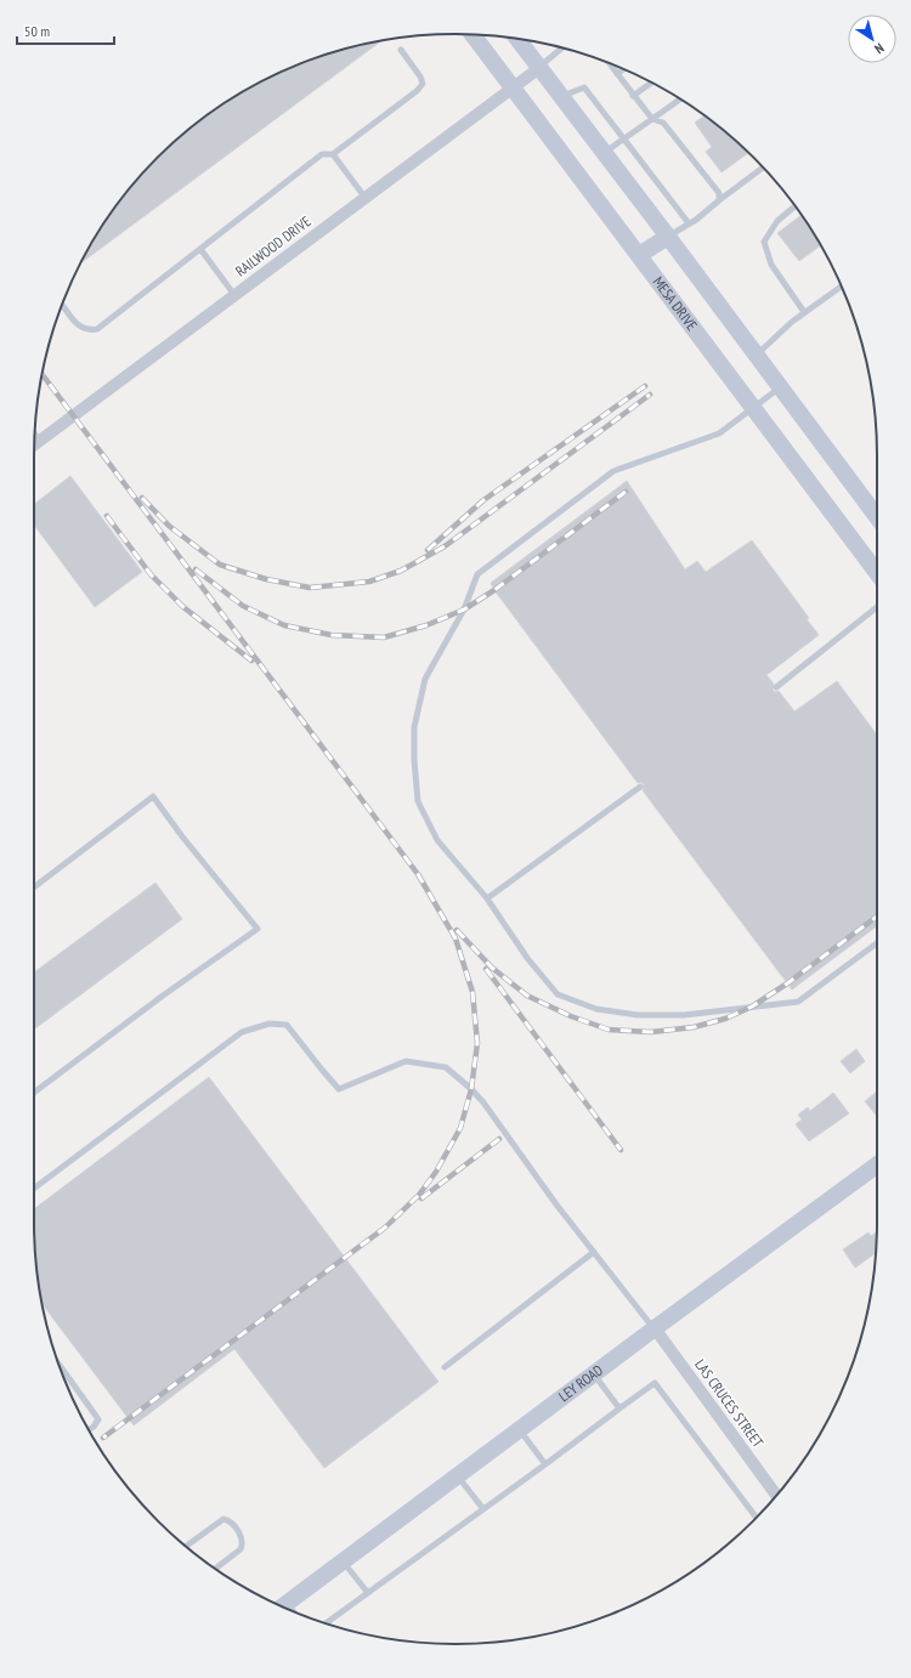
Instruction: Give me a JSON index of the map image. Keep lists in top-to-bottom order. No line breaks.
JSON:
{"streets":{"main road":["MESA DRIVE","LEY ROAD"],"street":["RAILWOOD DRIVE","LAS CRUCES STREET"]},"crossings":[["RAILWOOD DRIVE","MESA DRIVE"],["LEY ROAD","LAS CRUCES STREET"]],"scale_bar":"50 m","north":"bottom right"}
